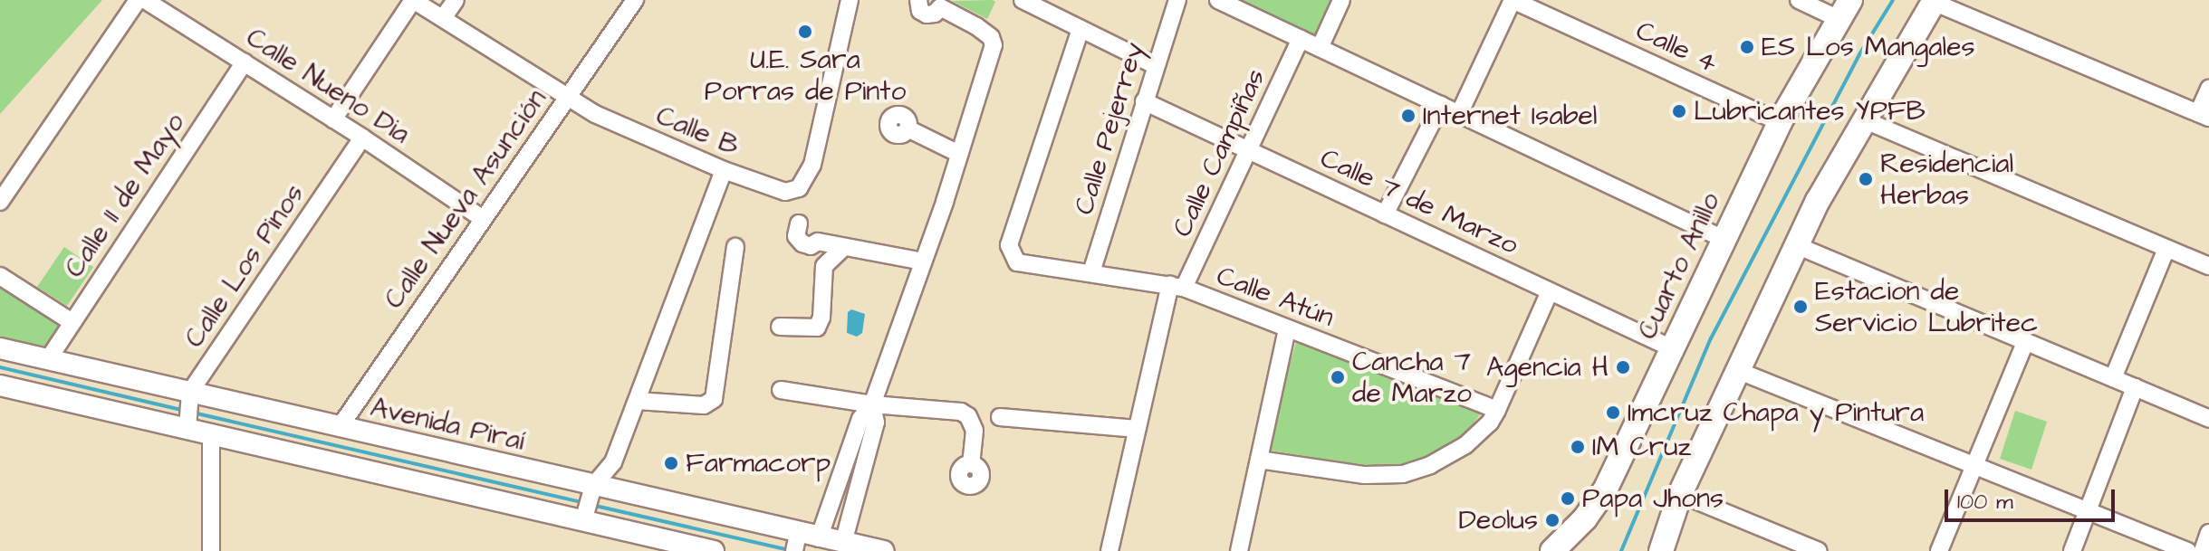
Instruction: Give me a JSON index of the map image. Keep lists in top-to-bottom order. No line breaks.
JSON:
{"streets":{"highway":["Cuarto Anillo"],"main road":["Avenida Piraí"],"street":["Calle 4","Calle Nueno Dia","Calle Pejerrey","Calle B","Calle Campiñas","Calle 11 de Mayo","Calle Nueva Asunción","Calle 7 de Marzo","Calle Los Pinos","Calle Atún"]},"crossings":[["Calle 4","Cuarto Anillo"],["Calle Nueno Dia","Calle 11 de Mayo"],["Calle Nueno Dia","Calle Nueva Asunción"],["Calle Nueno Dia","Calle Los Pinos"],["Calle Pejerrey","Calle 7 de Marzo"],["Calle Pejerrey","Calle Atún"],["Calle B","Calle Nueva Asunción"],["Calle Campiñas","Calle 7 de Marzo"],["Calle Campiñas","Calle Atún"],["Calle 11 de Mayo","Avenida Piraí"],["Calle Nueva Asunción","Avenida Piraí"],["Calle 7 de Marzo","Cuarto Anillo"],["Calle Los Pinos","Avenida Piraí"]],"places":["U.E. Sara Porras de Pinto","ES Los Mangales","Lubricantes YPFB","Internet Isabel","Residencial Herbas","Estacion de Servicio Lubritec","Agencia H","Cancha 7 de Marzo","Imcruz Chapa y Pintura","IM Cruz","Farmacorp","Papa Jhons","Deolus"],"scale_bar":"100 m"}
